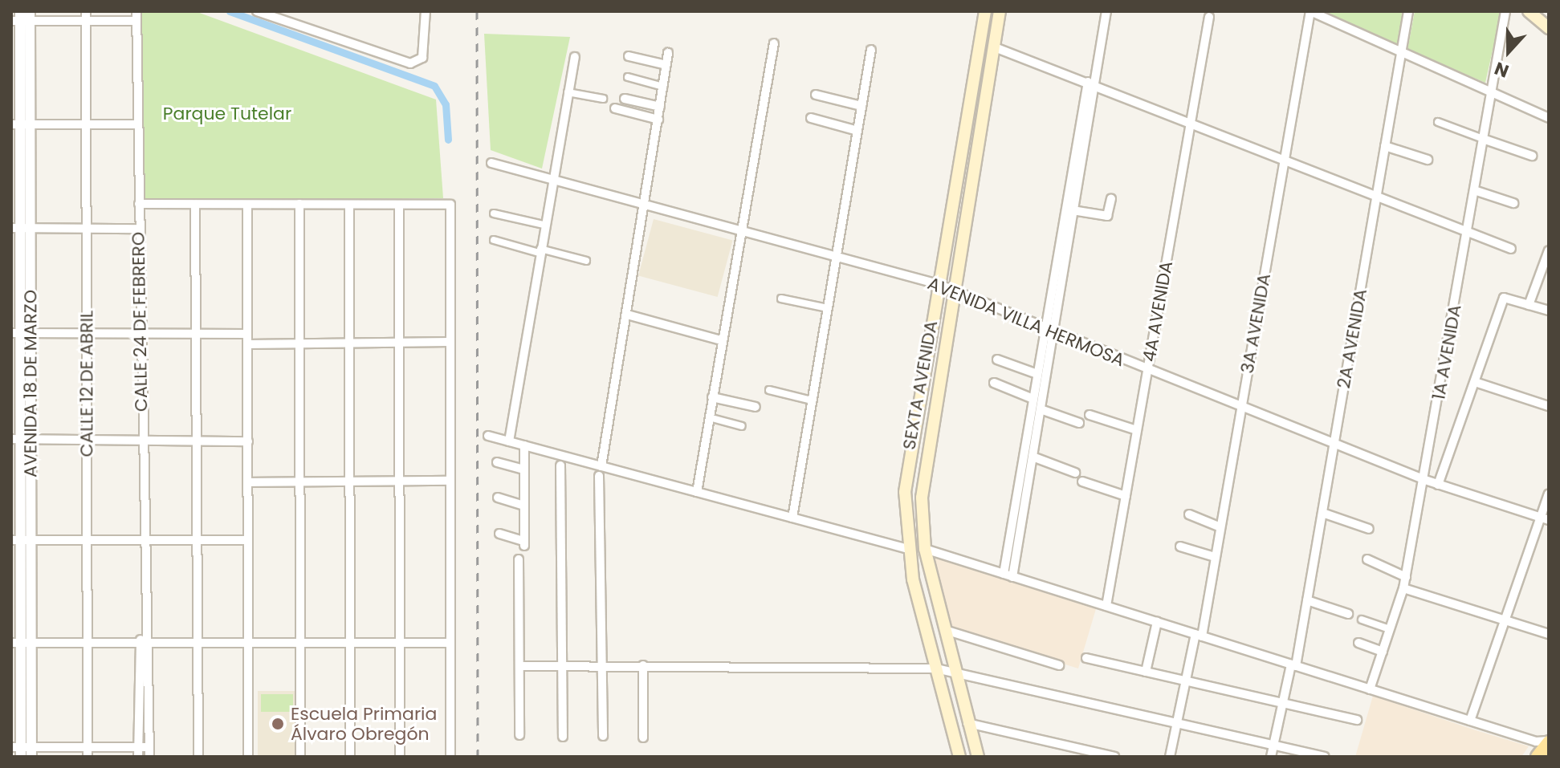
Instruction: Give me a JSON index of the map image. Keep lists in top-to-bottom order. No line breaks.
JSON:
{"streets":{"main road":["SEXTA AVENIDA"],"street":["4A AVENIDA","CALLE 24 DE FEBRERO","AVENIDA VILLA HERMOSA","3A AVENIDA","2A AVENIDA","1A AVENIDA","AVENIDA 18 DE MARZO","CALLE 12 DE ABRIL"]},"crossings":[["4A AVENIDA","AVENIDA VILLA HERMOSA"],["AVENIDA VILLA HERMOSA","3A AVENIDA"],["AVENIDA VILLA HERMOSA","2A AVENIDA"],["AVENIDA VILLA HERMOSA","1A AVENIDA"],["AVENIDA VILLA HERMOSA","SEXTA AVENIDA"]],"parks":["Parque Tutelar"],"places":["Escuela Primaria Álvaro Obregón"],"north":"bottom"}
